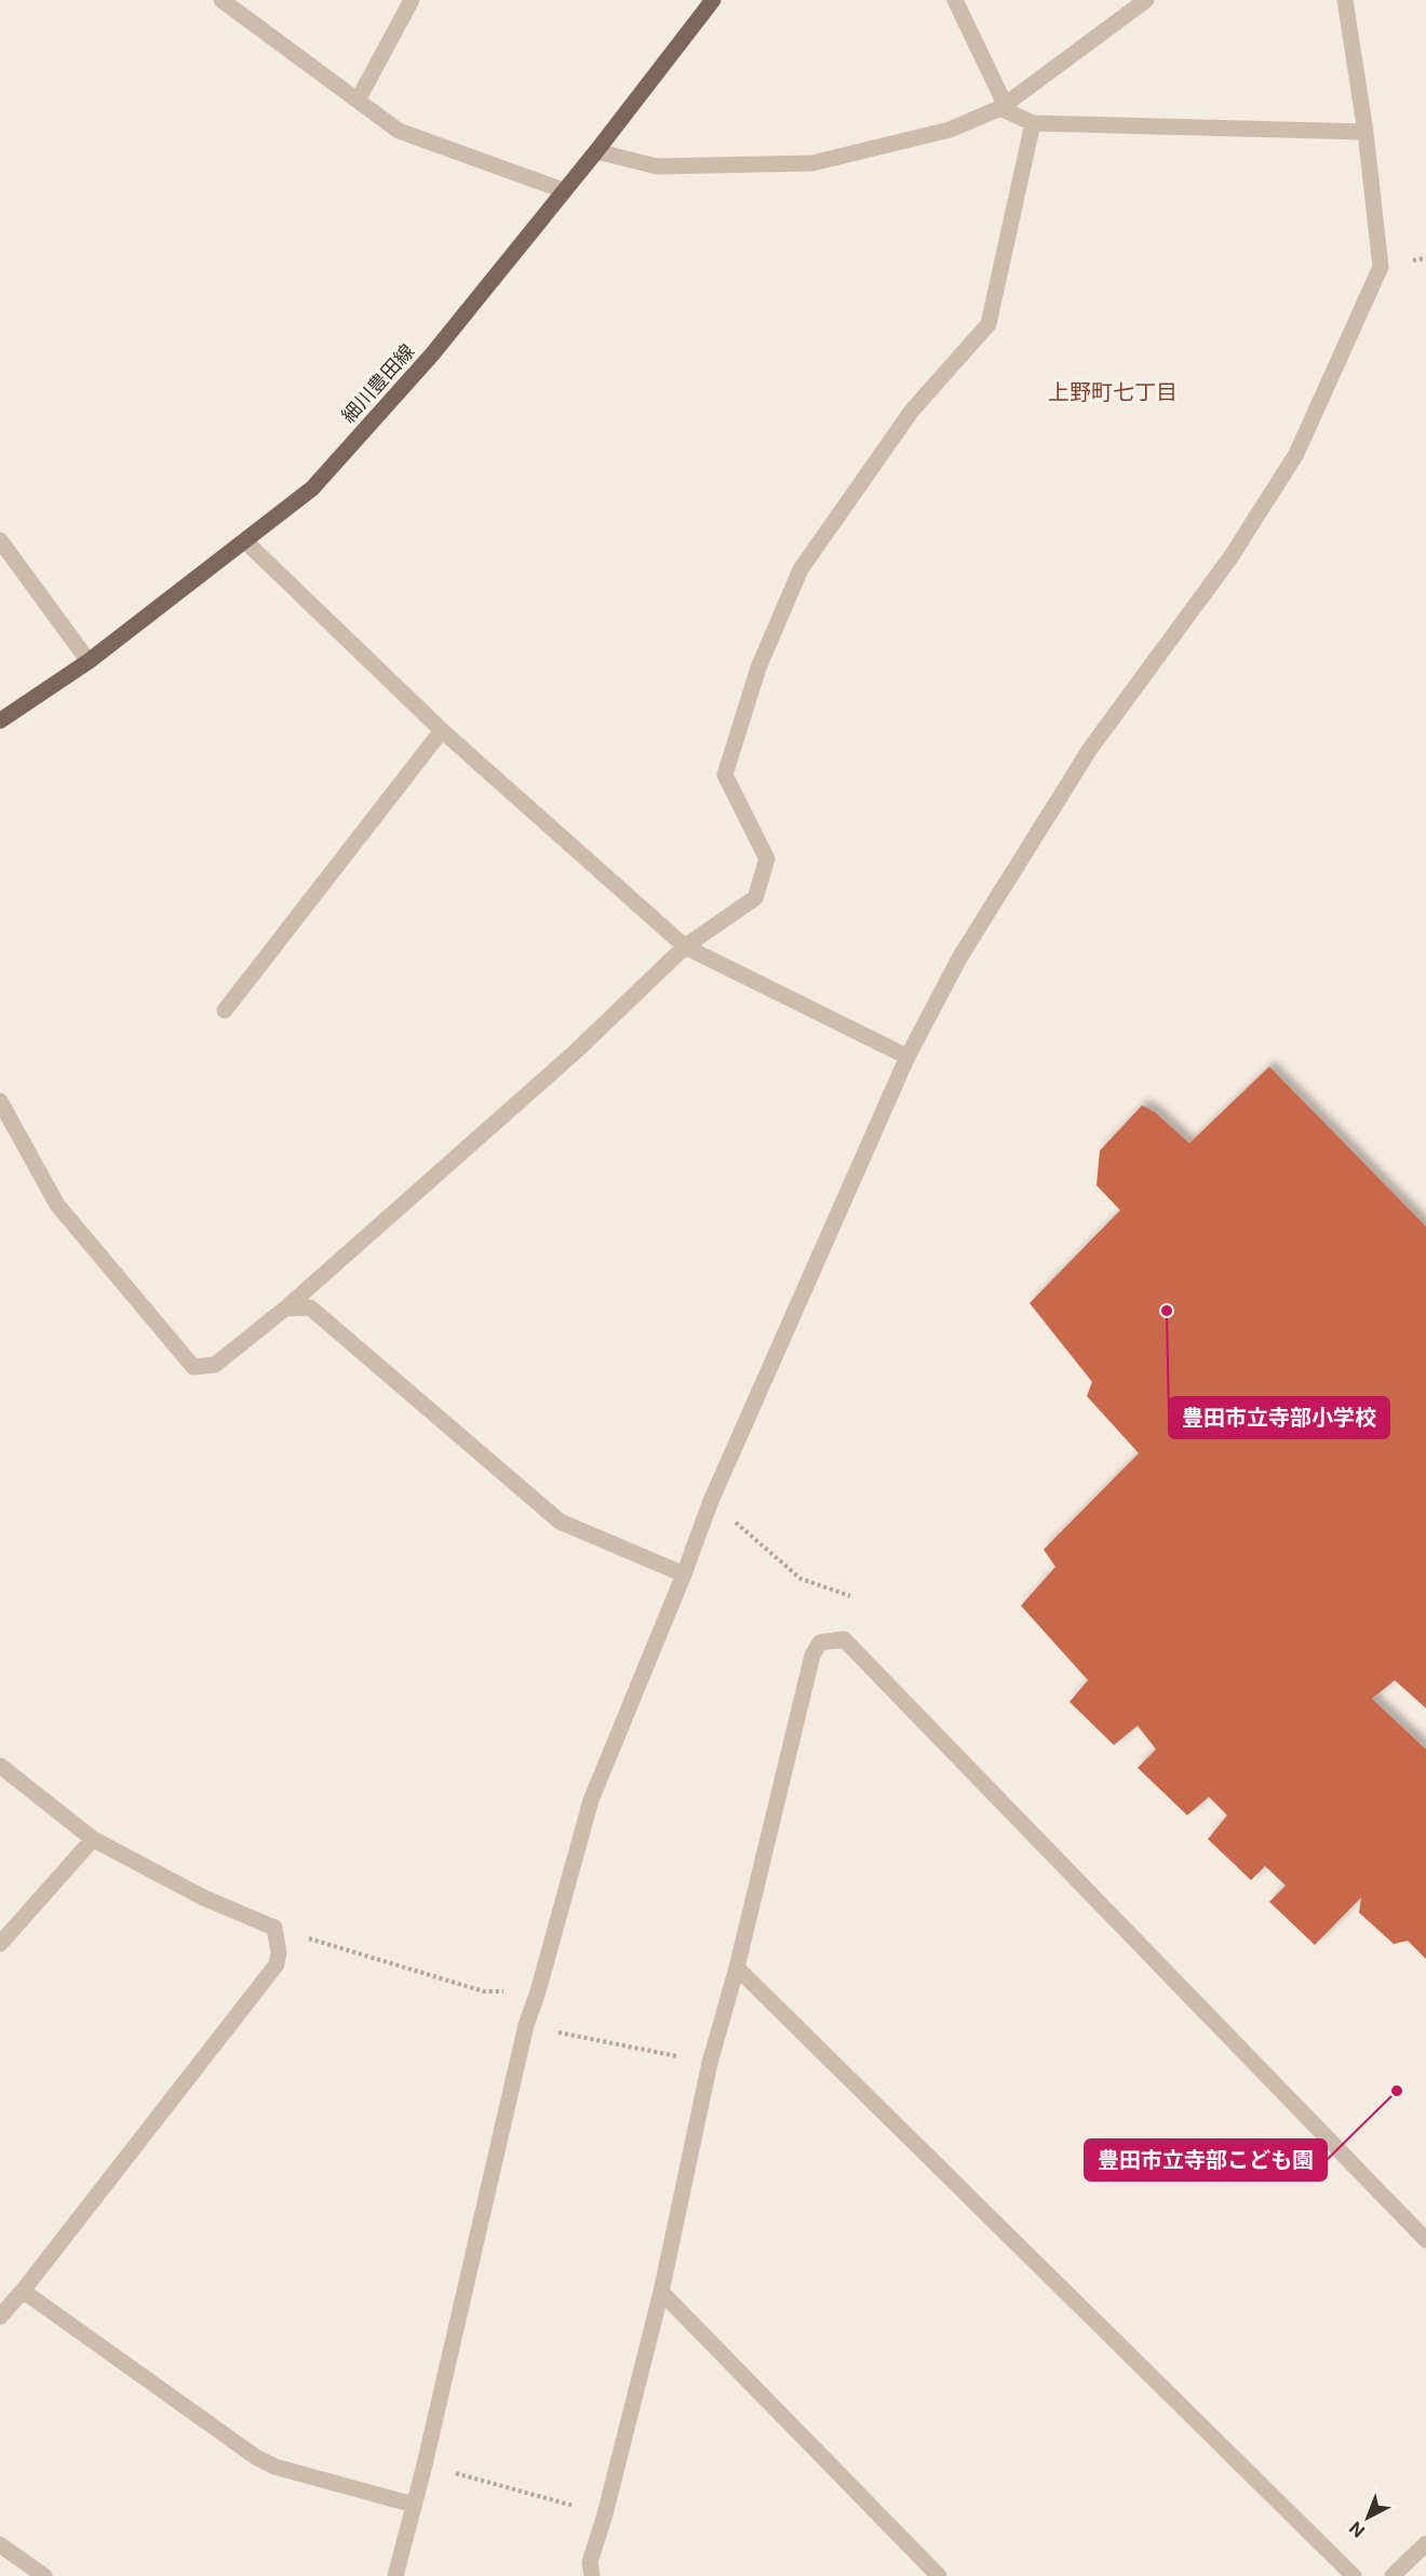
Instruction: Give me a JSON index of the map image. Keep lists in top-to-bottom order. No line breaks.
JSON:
{"streets":{"main road":["細川豊田線"]},"districts":["上野町七丁目"],"places":["豊田市立寺部小学校","豊田市立寺部こども園"],"north":"bottom left"}
